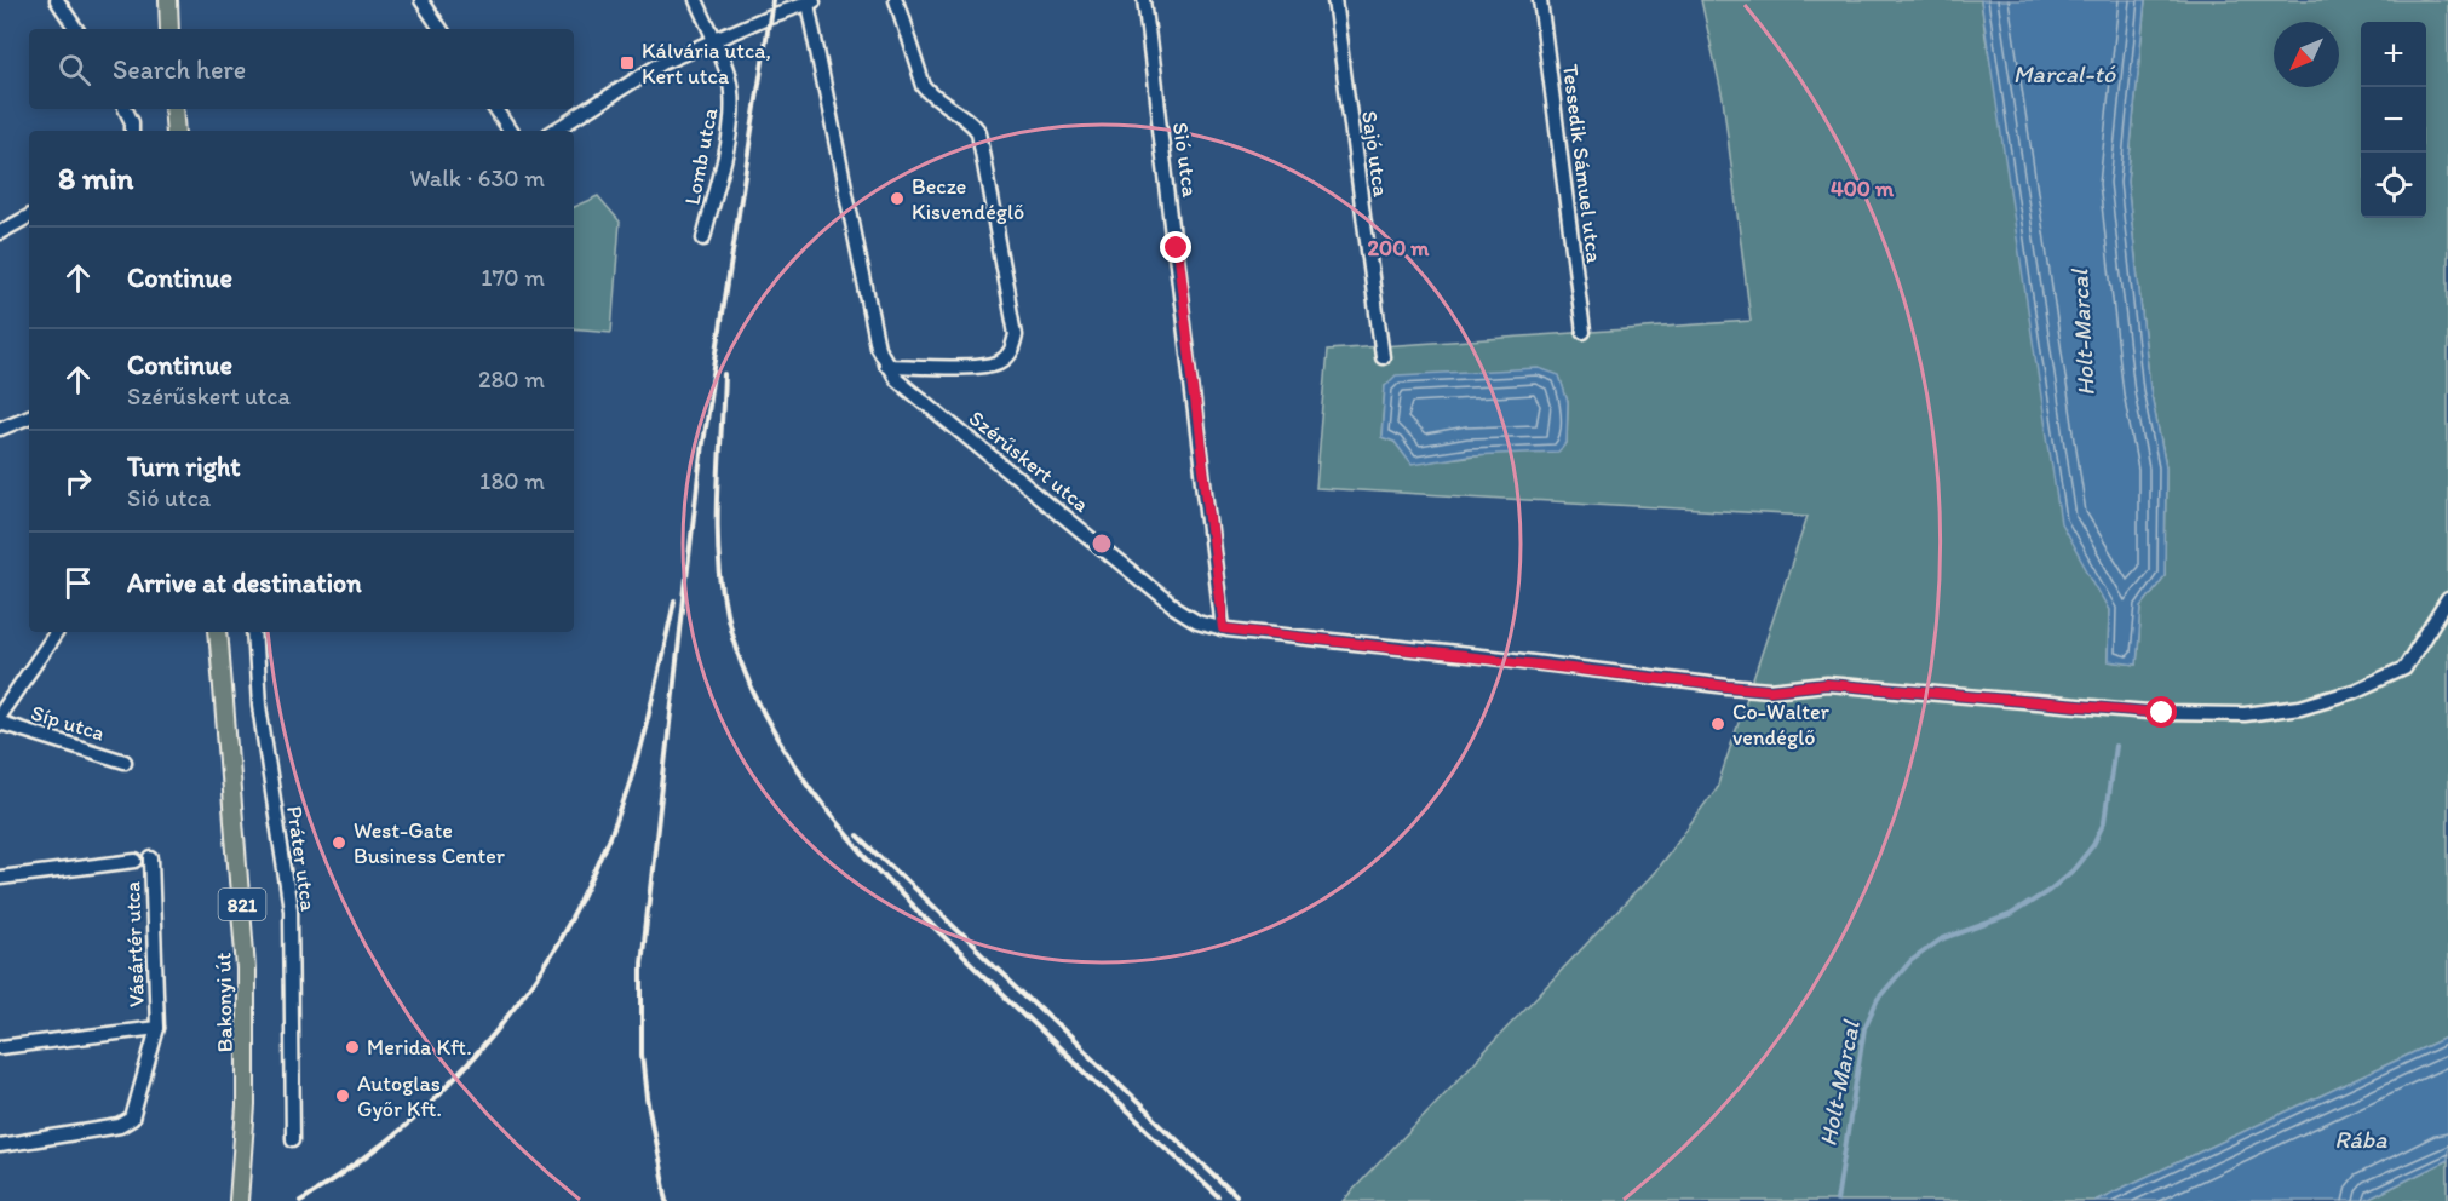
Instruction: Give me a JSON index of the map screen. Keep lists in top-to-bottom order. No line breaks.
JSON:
{"streets":{"main road":["821","Bakonyi út"],"street":["Sajó utca","Lomb utca","Sió utca","Tessedik Sámuel utca","Szérűskert utca","Síp utca","Práter utca","Vásártér utca"]},"crossings":[["Sió utca","Szérűskert utca"]],"water":["Marcal-tó","Holt-Marcal","Rába"],"places":{"transit":["Kálvária utca, Kert utca"],"other":["Becze Kisvendéglő","Co-Walter vendéglő","West-Gate Business Center","Merida Kft.","Autoglas Győr Kft."]},"north":"bottom left","page":{"map_buttons":["+","−"],"search":"Search here","heading":["8 min","Walk · 630 m"],"list":[["Continue","170 m"],["Continue","Szérűskert utca","280 m"],["Turn right","Sió utca","180 m"],"Arrive at destination"]},"rings":["400 m","200 m"]}
